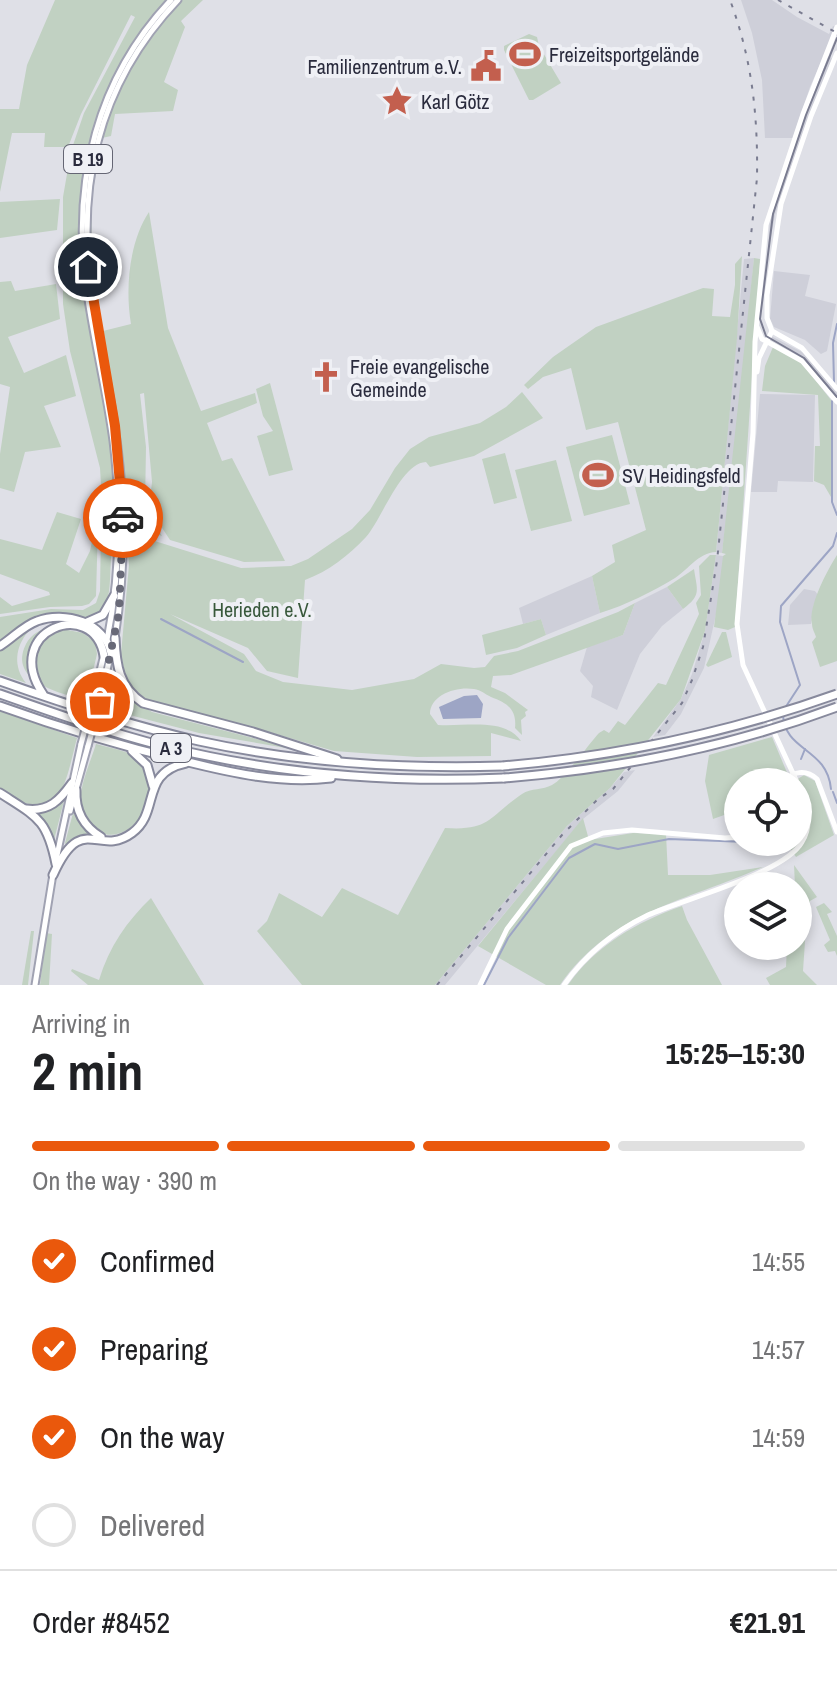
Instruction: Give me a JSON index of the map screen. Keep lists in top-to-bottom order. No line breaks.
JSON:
{"streets":{"highway":["A 3"],"main road":["B 19"]},"parks":["Herieden e.V."],"places":{"sports":["Freizeitsportgelände","SV Heidingsfeld"],"public building":["Familienzentrum e.V."],"place":["Karl Götz"],"church":["Freie evangelische Gemeinde"]},"page":{"heading":["2 min","Arriving in","15:25–15:30"],"panel":["Order #8452","€21.91"],"bar":"On the way · 390 m","list":[["Confirmed","14:55"],["Preparing","14:57"],["On the way","14:59"],"Delivered"]}}
